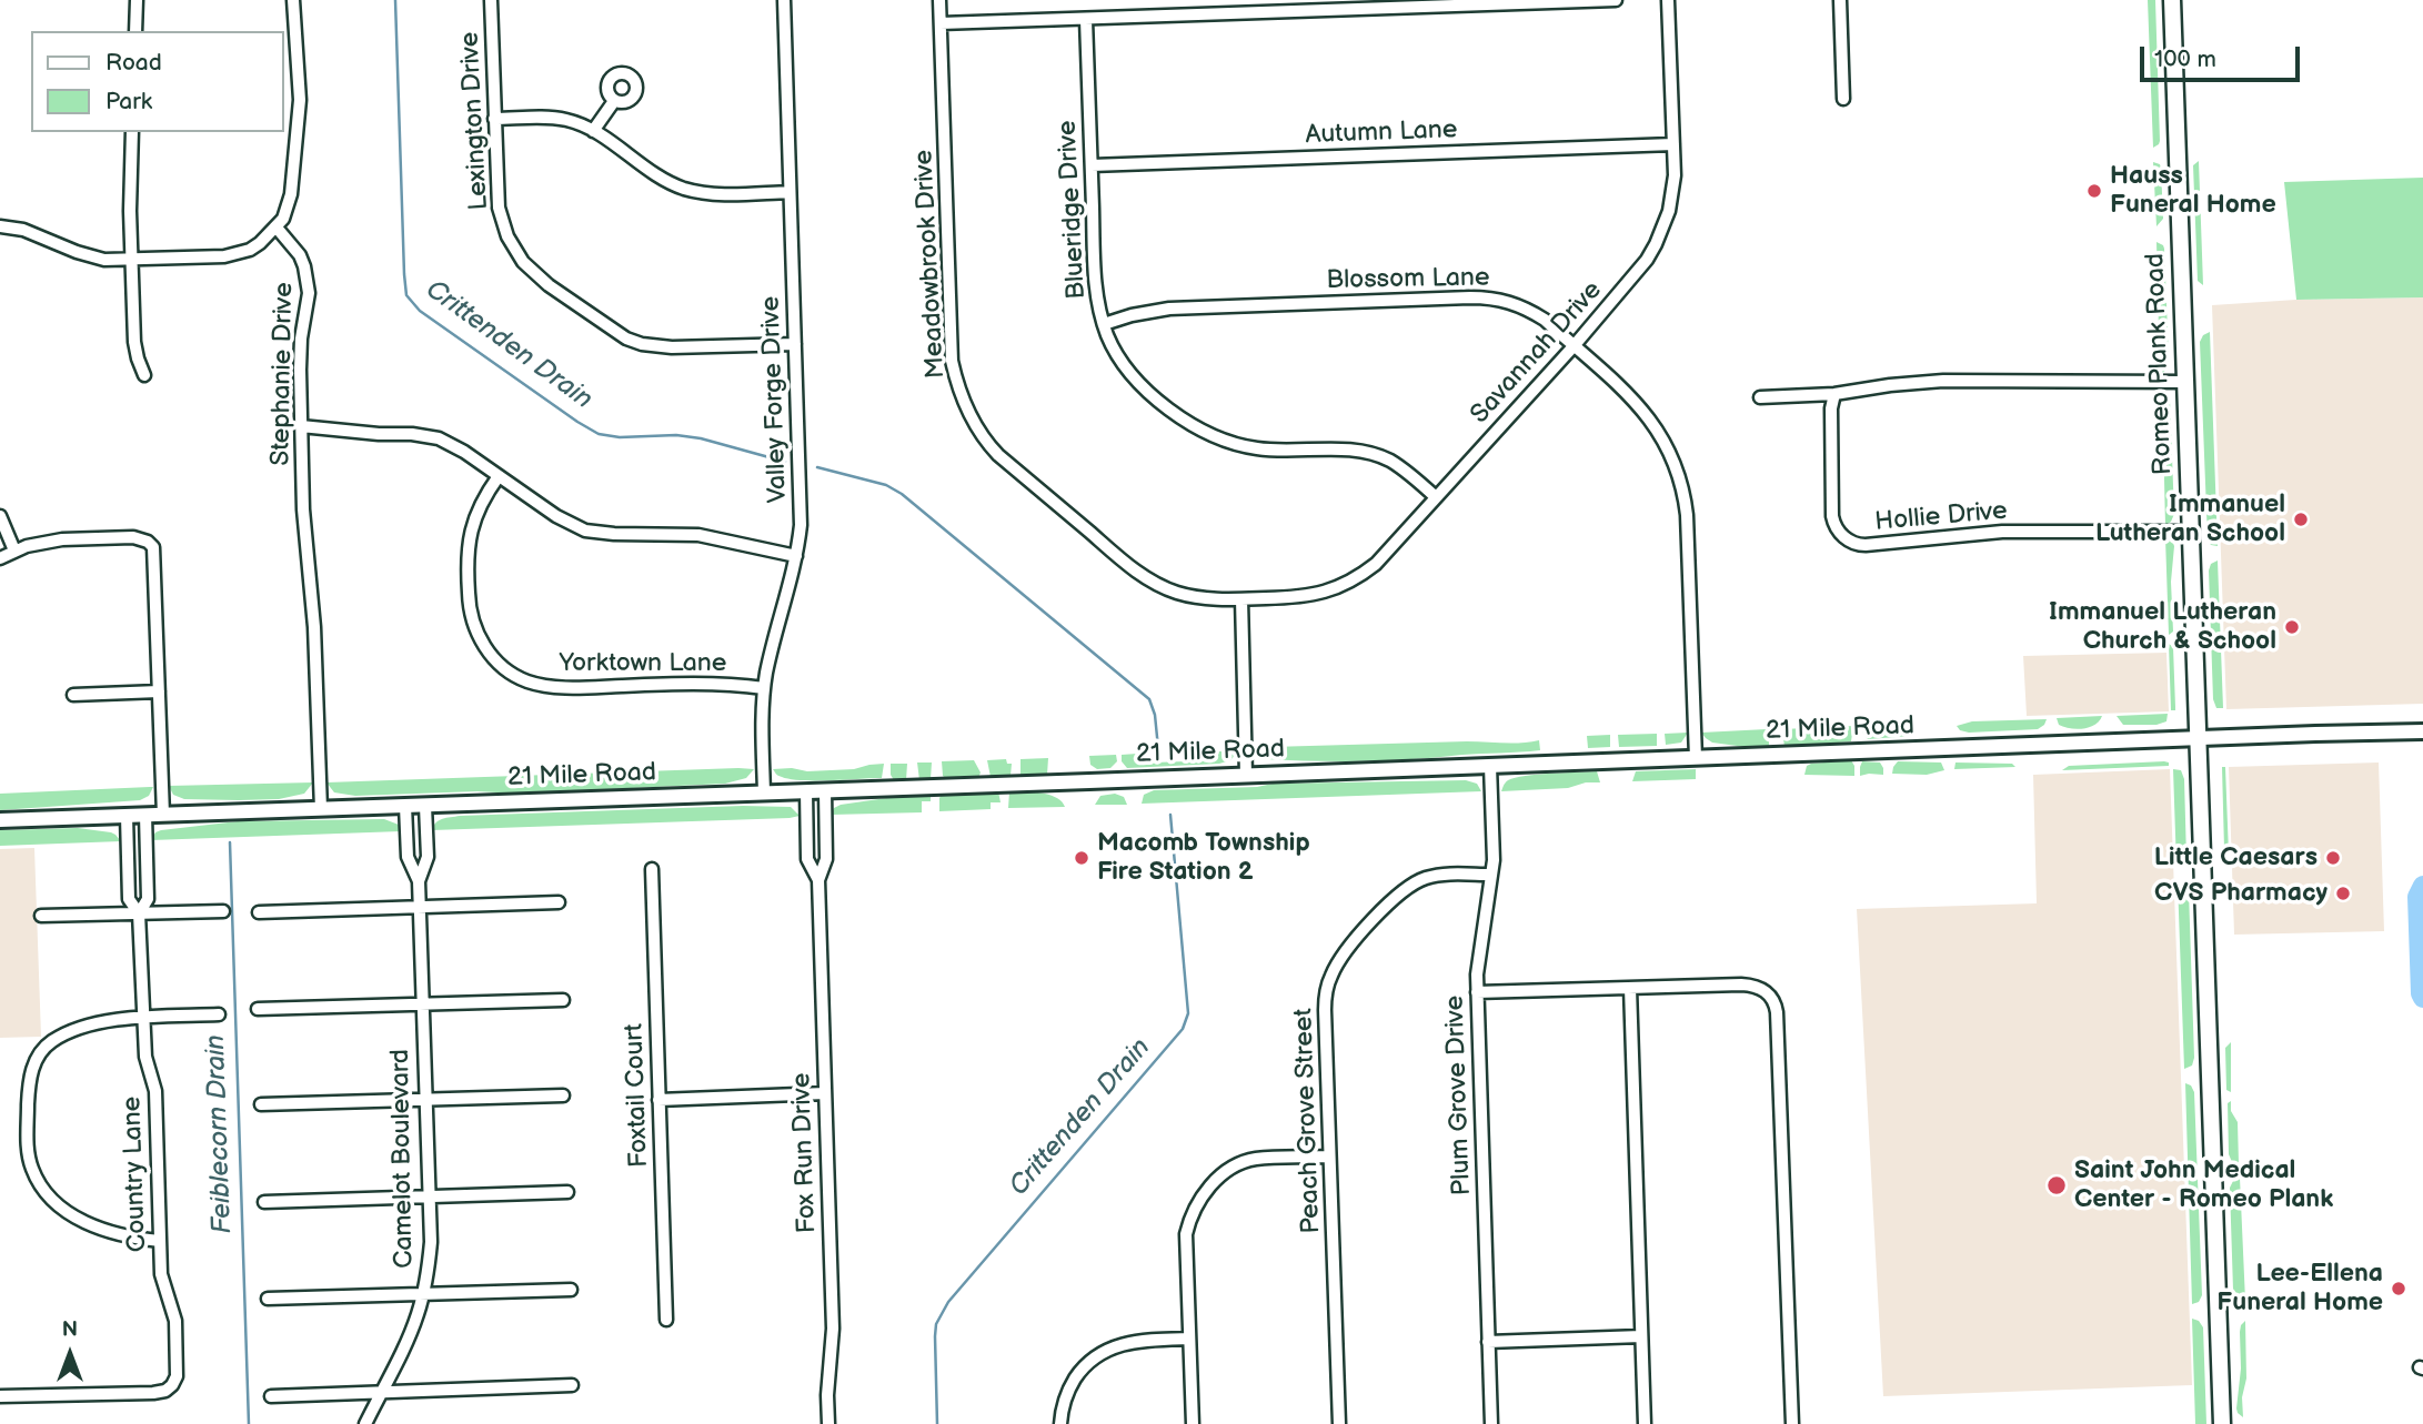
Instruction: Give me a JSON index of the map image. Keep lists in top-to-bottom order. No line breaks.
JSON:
{"streets":{"main road":["Romeo Plank Road"],"street":["Lexington Drive","Autumn Lane","Blueridge Drive","Meadowbrook Drive","Blossom Lane","Savannah Drive","Stephanie Drive","Valley Forge Drive","Hollie Drive","Yorktown Lane","21 Mile Road","Foxtail Court","Plum Grove Drive","Peach Grove Street","Fox Run Drive","Camelot Boulevard","Country Lane"]},"crossings":[["Lexington Drive","Valley Forge Drive"],["Autumn Lane","Blueridge Drive"],["Autumn Lane","Savannah Drive"],["Blueridge Drive","Blossom Lane"],["Blueridge Drive","Savannah Drive"],["Meadowbrook Drive","Savannah Drive"],["Blossom Lane","Savannah Drive"],["Blossom Lane","21 Mile Road"],["Romeo Plank Road","Hollie Drive"],["Romeo Plank Road","21 Mile Road"],["Stephanie Drive","21 Mile Road"],["Valley Forge Drive","Yorktown Lane"],["Valley Forge Drive","21 Mile Road"],["21 Mile Road","Plum Grove Drive"],["21 Mile Road","Fox Run Drive"],["21 Mile Road","Camelot Boulevard"],["21 Mile Road","Country Lane"],["Plum Grove Drive","Peach Grove Street"]],"water":["Crittenden Drain","Feiblecorn Drain"],"places":["Hauss Funeral Home","Immanuel Lutheran School","Immanuel Lutheran Church & School","Macomb Township Fire Station 2","Little Caesars","CVS Pharmacy","Saint John Medical Center - Romeo Plank","Lee-Ellena Funeral Home"],"legend":["Road","Park"],"scale_bar":"100 m","north":"top"}
